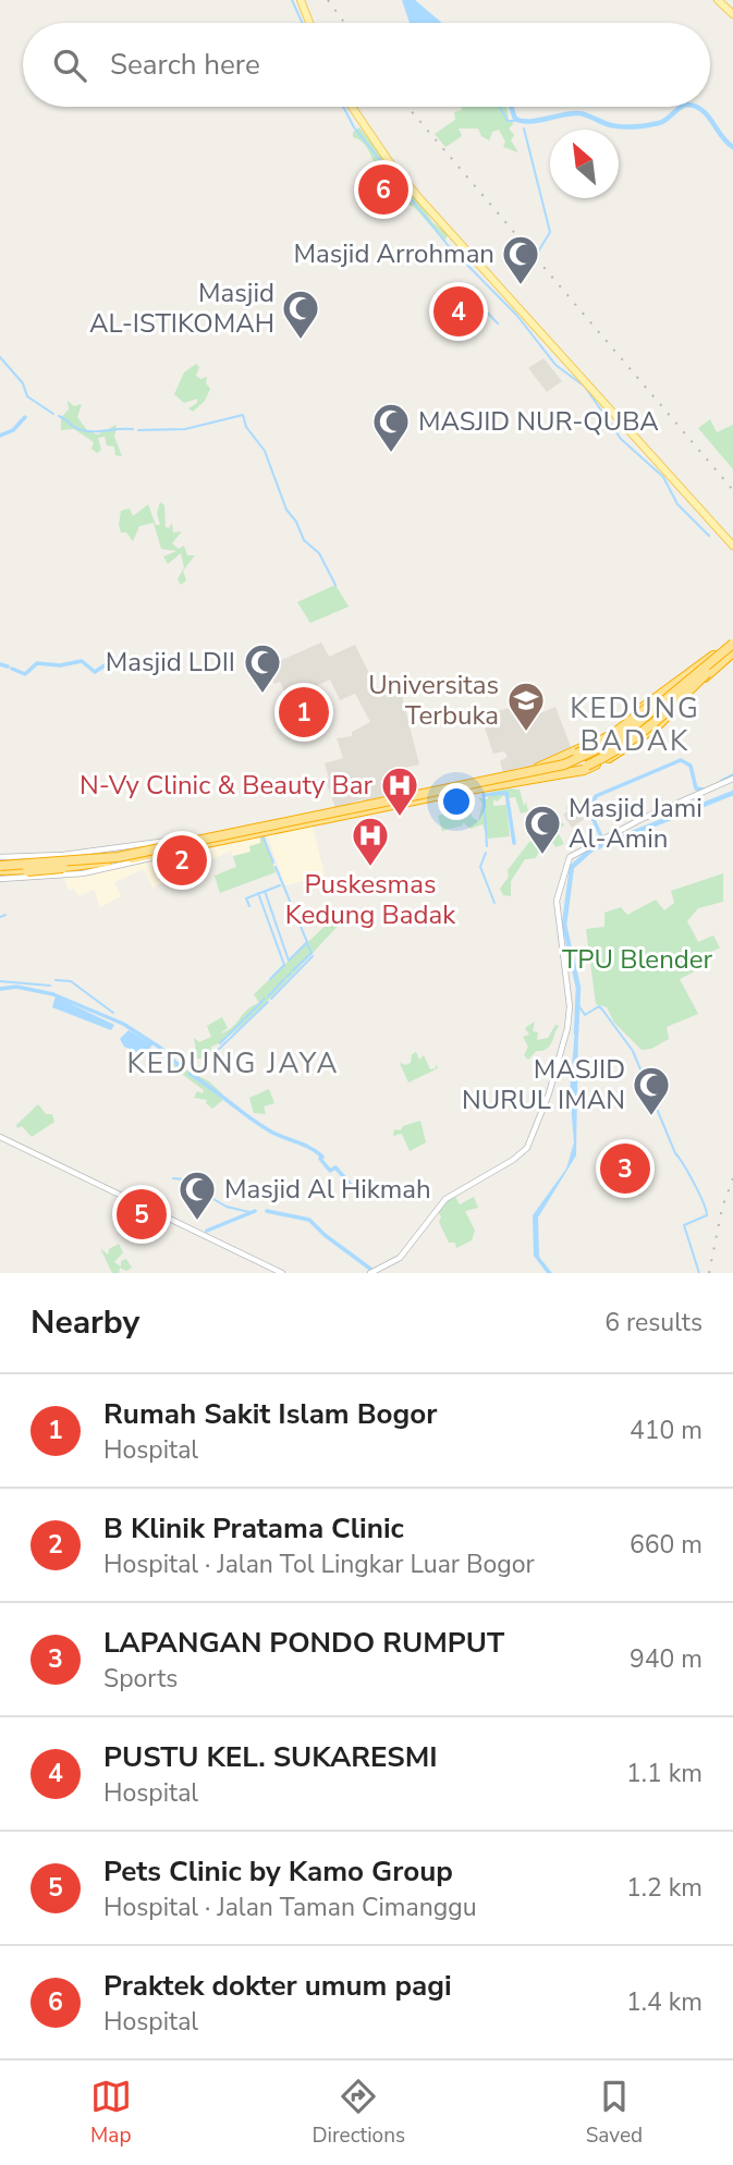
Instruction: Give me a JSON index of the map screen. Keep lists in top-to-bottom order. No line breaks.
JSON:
{"districts":["KEDUNG BADAK","KEDUNG JAYA"],"parks":["TPU Blender"],"places":{"mosque":["Masjid Arrohman","Masjid AL-ISTIKOMAH","MASJID NUR-QUBA","Masjid LDII","Masjid Jami Al-Amin","MASJID NURUL IMAN","Masjid Al Hikmah"],"school or university":["Universitas Terbuka"],"hospital":["N-Vy Clinic & Beauty Bar","Puskesmas Kedung Badak"]},"north":"top left","page":{"search":"Search here","pins":["6","4","1","2","3","5"],"heading":["Nearby","6 results"],"list":[{"mark":"1","name":"Rumah Sakit Islam Bogor","note":"Hospital","value":"410 m"},{"mark":"2","name":"B Klinik Pratama Clinic","note":"Hospital · Jalan Tol Lingkar Luar Bogor","value":"660 m"},{"mark":"3","name":"LAPANGAN PONDO RUMPUT","note":"Sports","value":"940 m"},{"mark":"4","name":"PUSTU KEL. SUKARESMI","note":"Hospital","value":"1.1 km"},{"mark":"5","name":"Pets Clinic by Kamo Group","note":"Hospital · Jalan Taman Cimanggu","value":"1.2 km"},{"mark":"6","name":"Praktek dokter umum pagi","note":"Hospital","value":"1.4 km"}],"nav":["Map","Directions","Saved"]}}
